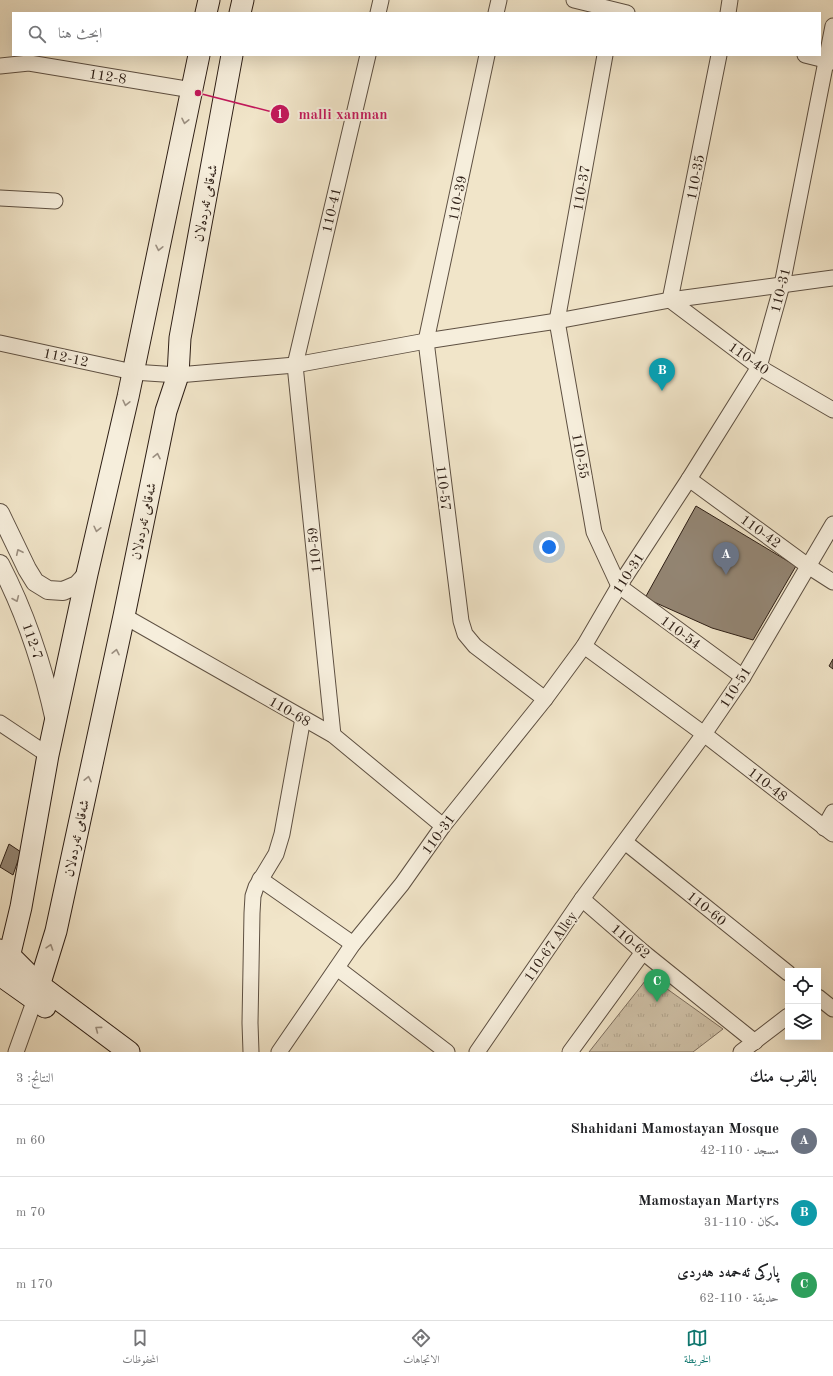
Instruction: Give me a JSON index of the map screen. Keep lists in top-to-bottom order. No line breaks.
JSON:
{"streets":{"main road":["شەقامی ئەردەلان"],"street":["112-8","110-35","110-37","110-39","110-41","110-31","112-12","110-40","110-55","110-57","110-42","110-59","110-54","112-7","110-51","110-68","110-48","110-60","110-62","110-67 Alley"]},"crossings":[["110-35","112-12"],["110-35","110-40"],["110-37","112-12"],["110-37","110-55"],["110-39","112-12"],["110-39","110-57"],["شەقامی ئەردەلان","112-12"],["شەقامی ئەردەلان","110-68"],["110-41","112-12"],["110-41","110-59"],["110-31","112-12"],["110-31","110-40"],["110-31","110-55"],["110-31","110-57"],["110-31","110-42"],["110-31","110-54"],["110-31","110-68"],["110-31","110-48"],["112-12","110-40"],["112-12","110-55"],["112-12","110-57"],["112-12","110-59"],["110-55","110-54"],["110-42","110-51"],["110-59","110-68"],["110-54","110-51"],["110-51","110-48"],["110-51","110-60"],["110-51","110-67 Alley"],["110-60","110-67 Alley"],["110-62","110-67 Alley"]],"one_way":["112-7"],"places":["malli xanman"],"page":{"search":"ابحث هنا","pins":["B","A","C"],"heading":["بالقرب منك","النتائج: 3"],"list":[{"mark":"A","name":"Shahidani Mamostayan Mosque","note":"مسجد · 110-42","value":"60 m"},{"mark":"B","name":"Mamostayan Martyrs","note":"مكان · 110-31","value":"70 m"},{"mark":"C","name":"پارکی ئەحمەد هەردی","note":"حديقة · 110-62","value":"170 m"}],"nav":["الخريطة","الاتجاهات","المحفوظات"]}}
